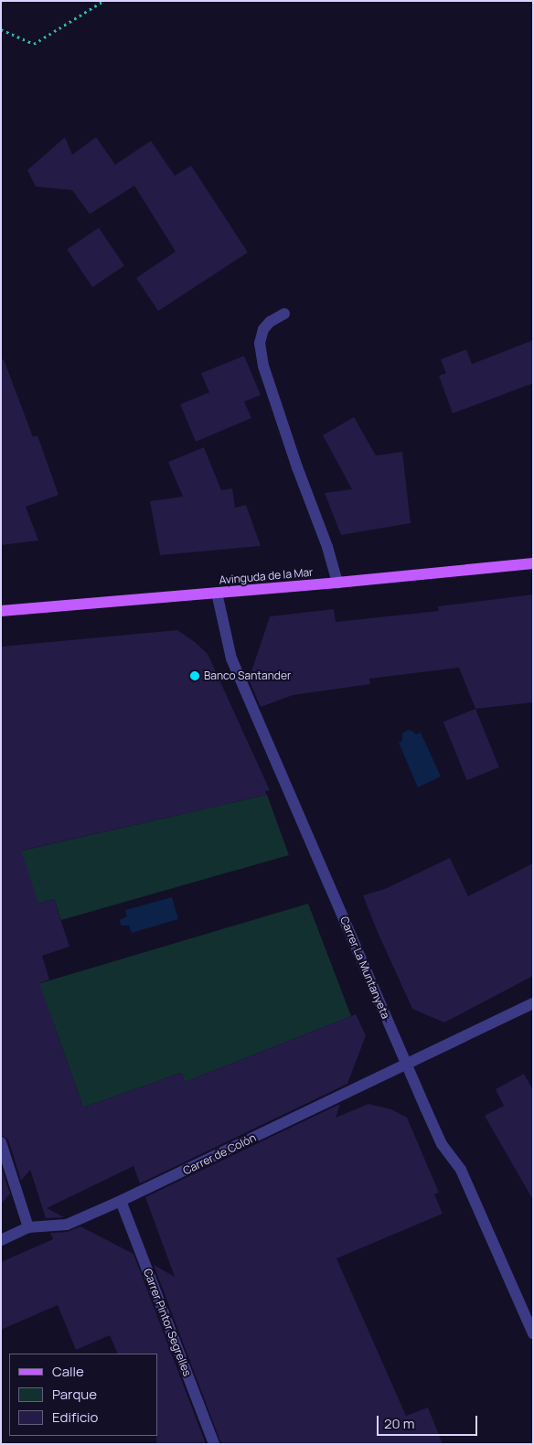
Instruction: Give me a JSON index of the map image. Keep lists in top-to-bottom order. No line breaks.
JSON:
{"streets":{"main road":["Avinguda de la Mar"],"street":["Carrer La Muntanyeta","Carrer de Colón","Carrer Pintor Segrelles"]},"crossings":[["Avinguda de la Mar","Carrer La Muntanyeta"],["Carrer La Muntanyeta","Carrer de Colón"],["Carrer de Colón","Carrer Pintor Segrelles"]],"places":["Banco Santander"],"legend":["Calle","Parque","Edificio"],"scale_bar":"20 m"}
